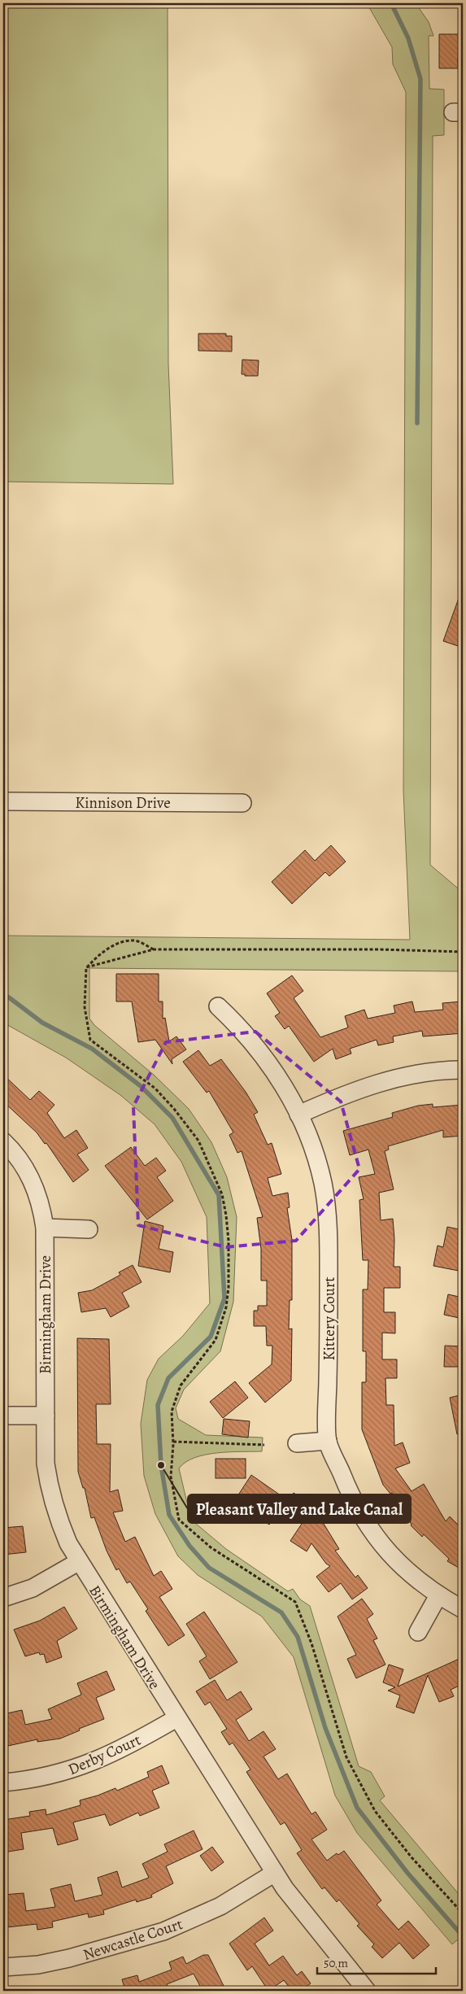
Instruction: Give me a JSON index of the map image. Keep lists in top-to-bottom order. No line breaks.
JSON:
{"streets":{"street":["Kinnison Drive","Birmingham Drive","Kittery Court","Derby Court","Newcastle Court"]},"crossings":[["Birmingham Drive","Derby Court"],["Birmingham Drive","Newcastle Court"]],"places":["Pleasant Valley and Lake Canal"],"scale_bar":"50 m"}
